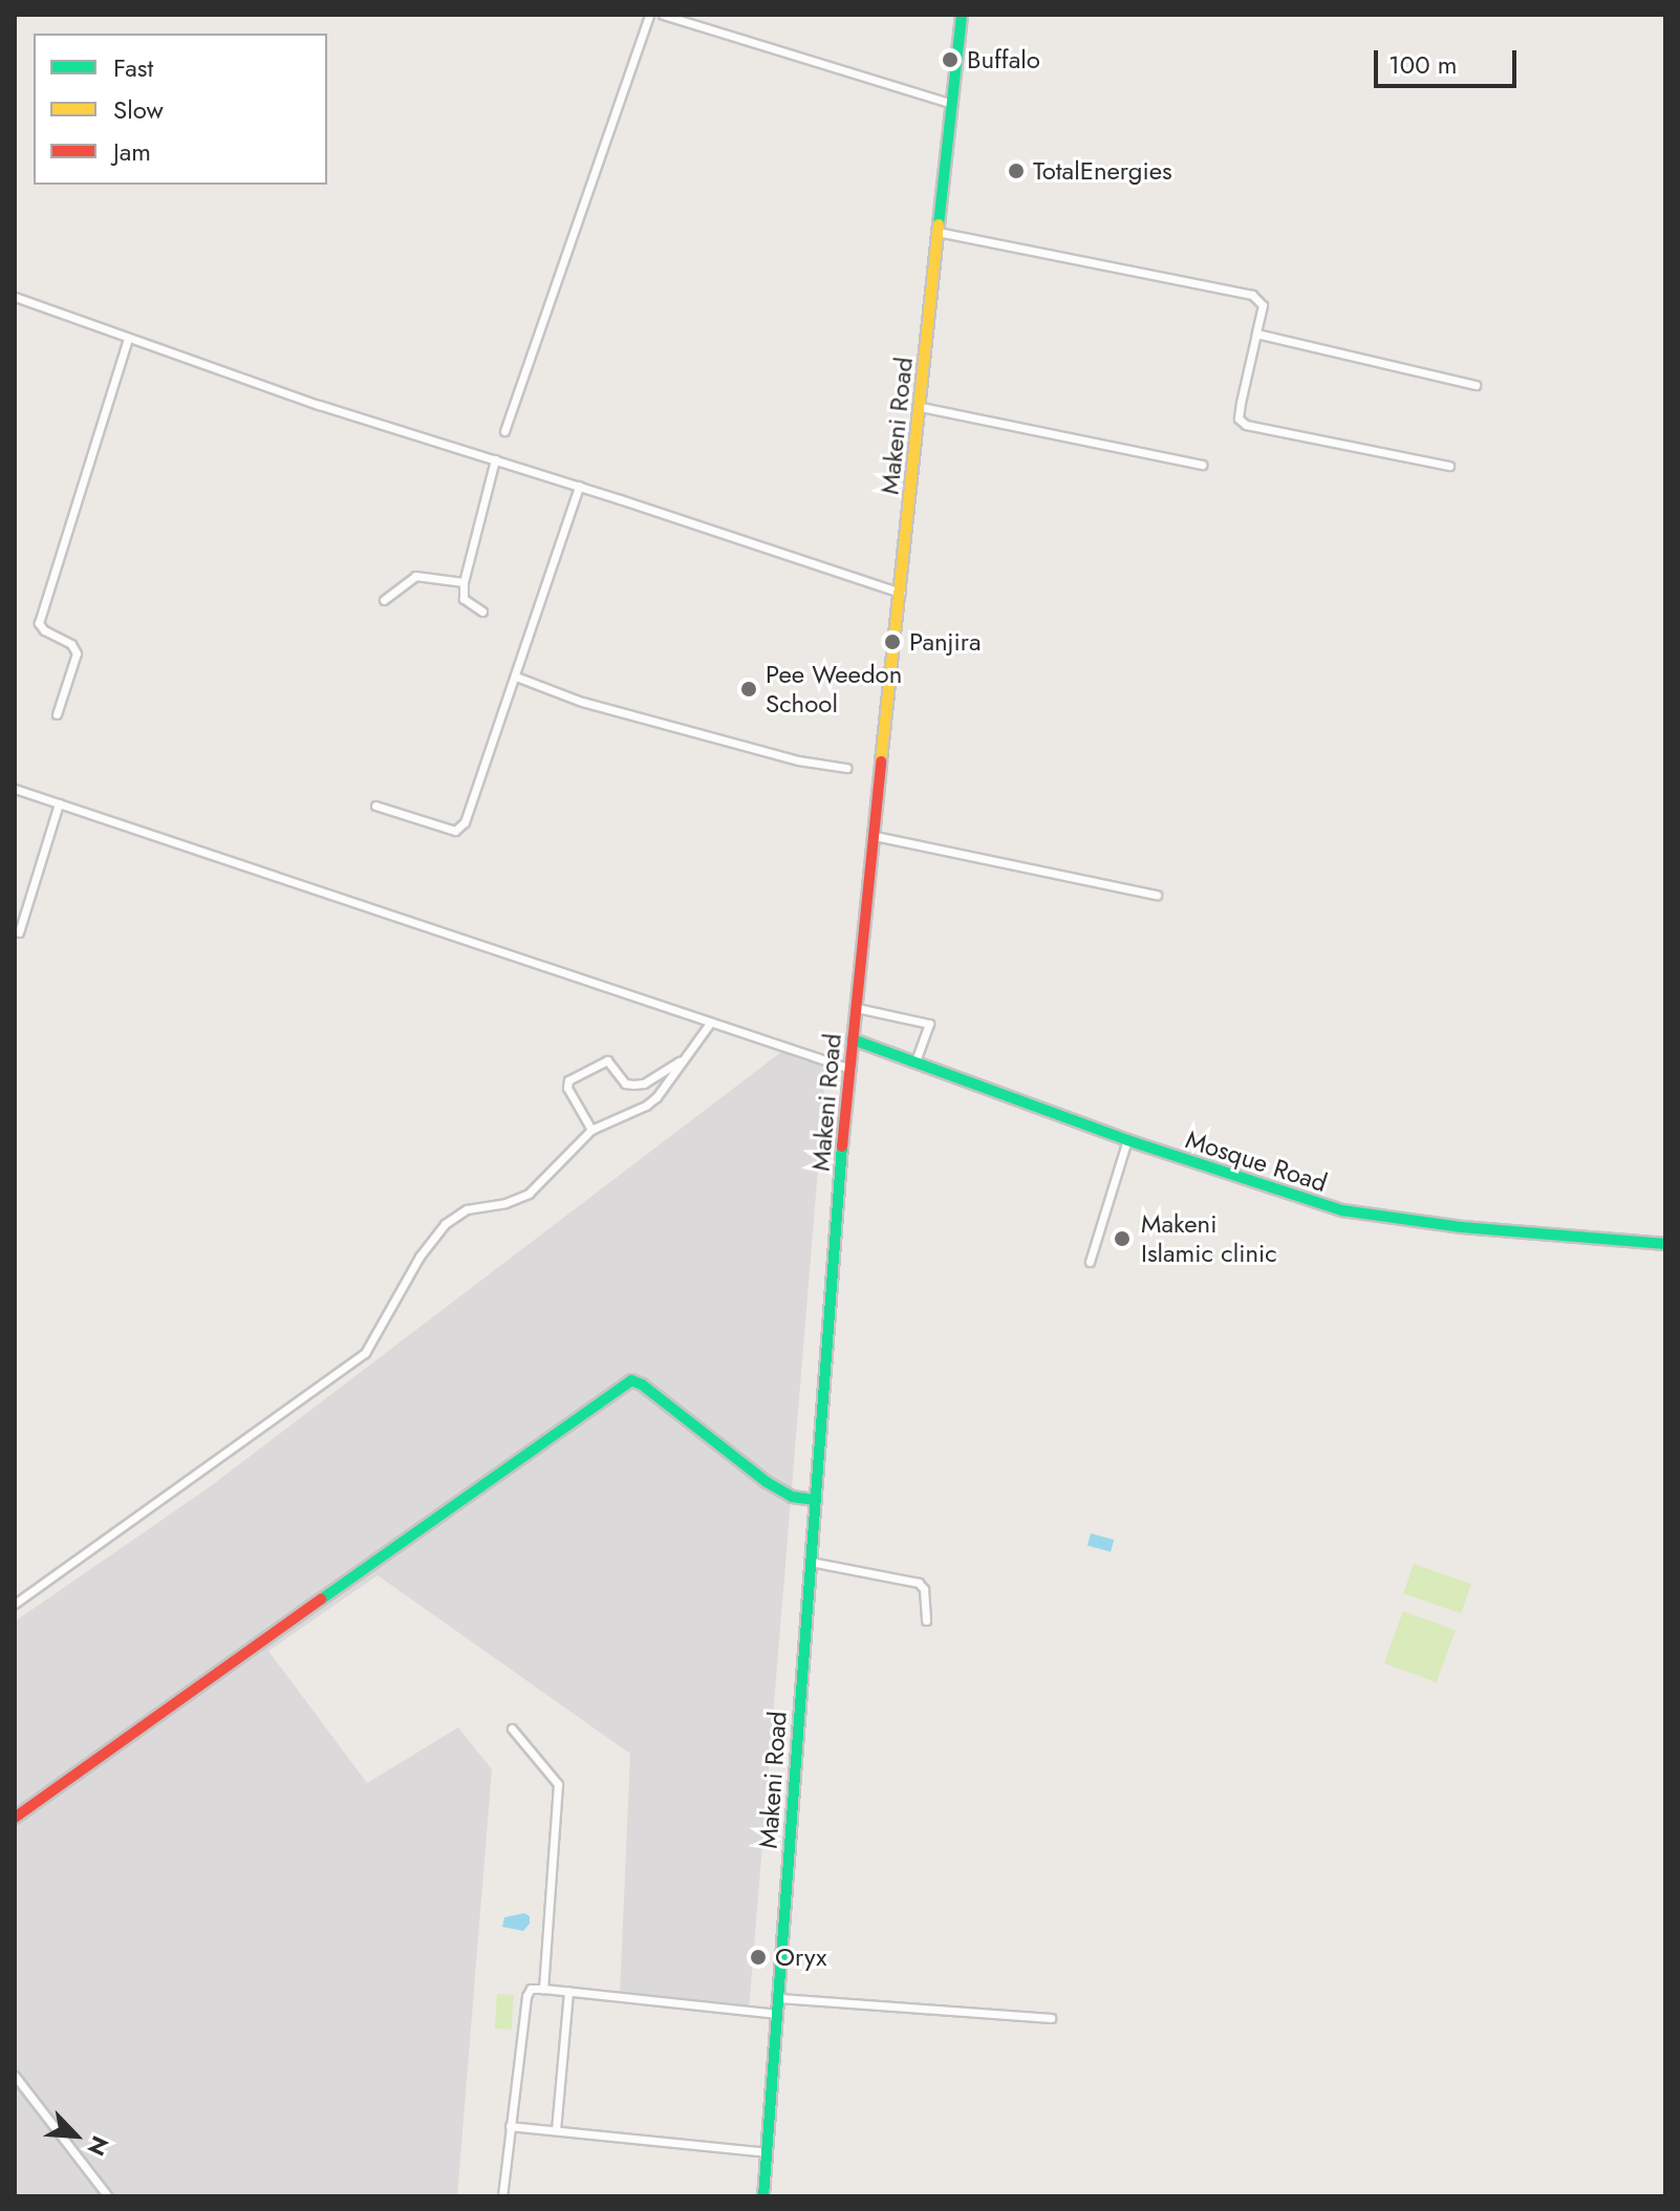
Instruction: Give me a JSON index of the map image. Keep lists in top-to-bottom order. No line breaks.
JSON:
{"streets":{"main road":["Makeni Road","Mosque Road"]},"crossings":[["Makeni Road","Mosque Road"]],"places":["Buffalo","TotalEnergies","Panjira","Pee Weedon School","Makeni Islamic clinic","Oryx"],"legend":["Fast","Slow","Jam"],"scale_bar":"100 m","north":"bottom right"}
